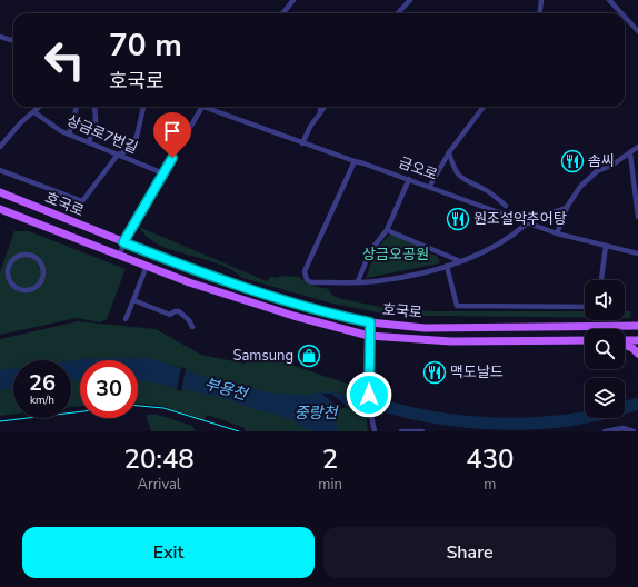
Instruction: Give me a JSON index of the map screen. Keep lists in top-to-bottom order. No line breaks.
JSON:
{"streets":{"main road":["호국로"],"street":["상금로7번길","금오로"]},"water":["부용천","중랑천"],"parks":["상금오공원"],"places":{"restaurant":["솜씨","원조설악추어탕","맥도날드"],"shop":["Samsung"]},"page":{"turn":["70 m","호국로"],"speed":"26 km/h","limit":"30","eta":["20:48","Arrival","2","min","430","m"],"buttons":["Exit","Share"]}}
